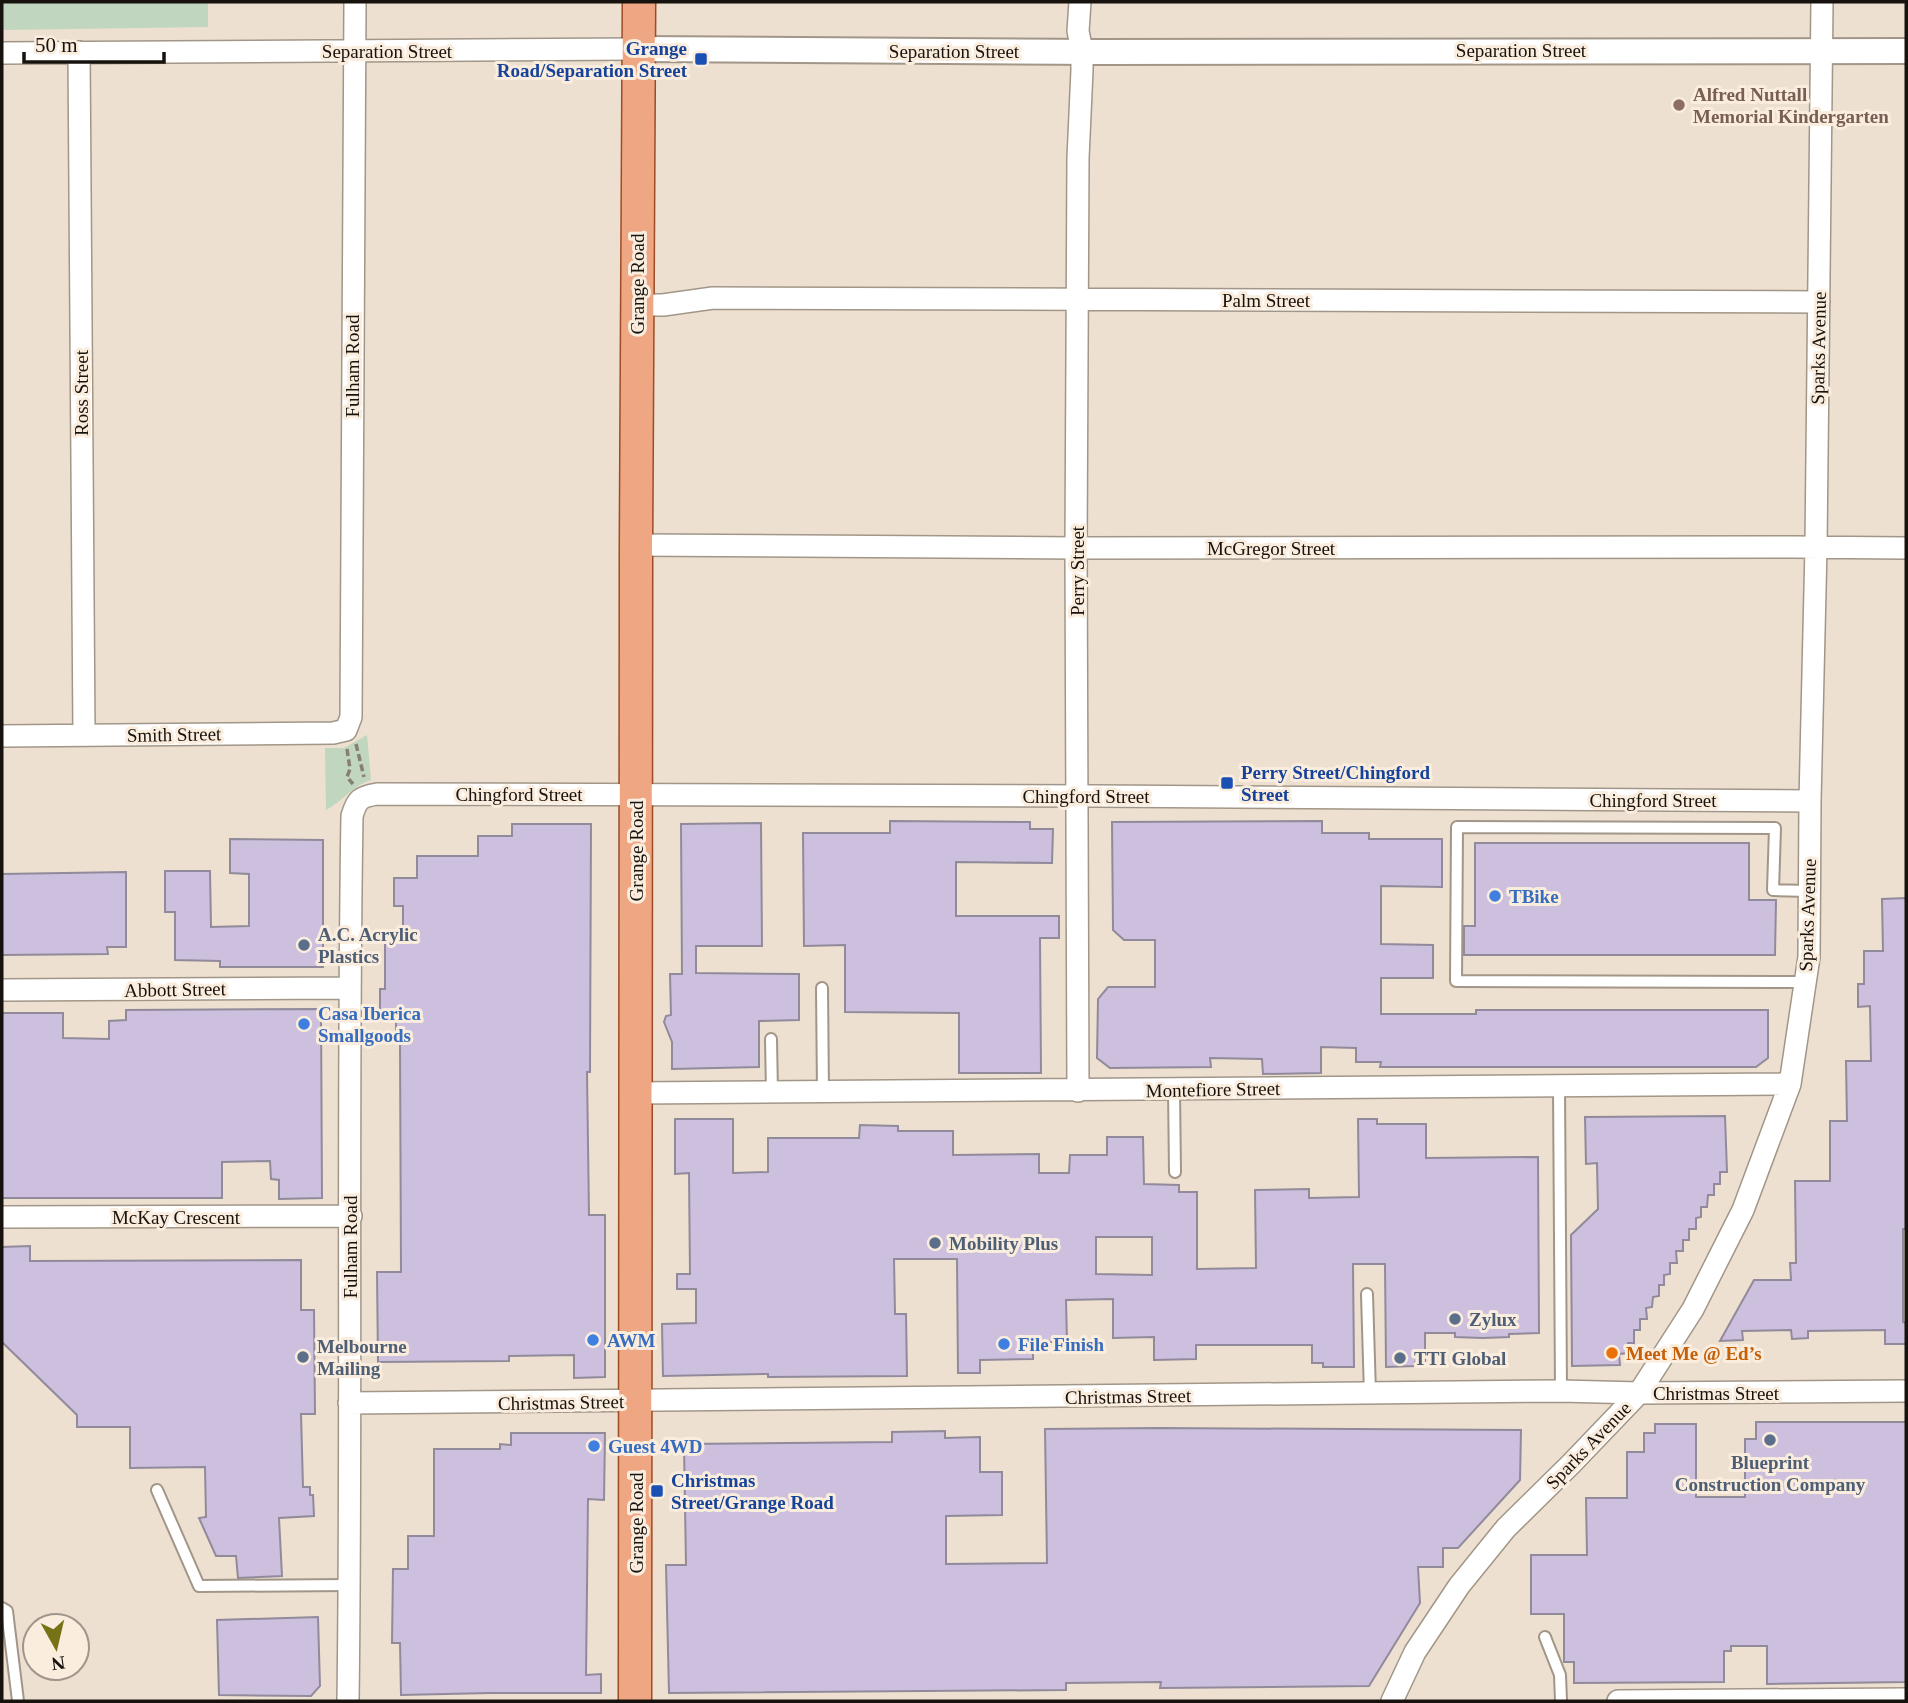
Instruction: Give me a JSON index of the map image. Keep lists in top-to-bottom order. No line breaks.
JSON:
{"streets":{"main road":["Grange Road"],"street":["Separation Street","Palm Street","Sparks Avenue","Fulham Road","Ross Street","McGregor Street","Perry Street","Smith Street","Chingford Street","Abbott Street","Montefiore Street","McKay Crescent","Christmas Street"]},"crossings":[["Separation Street","Grange Road"],["Separation Street","Sparks Avenue"],["Separation Street","Fulham Road"],["Separation Street","Ross Street"],["Separation Street","Perry Street"],["Grange Road","Palm Street"],["Grange Road","McGregor Street"],["Grange Road","Chingford Street"],["Grange Road","Montefiore Street"],["Grange Road","Christmas Street"],["Palm Street","Sparks Avenue"],["Palm Street","Perry Street"],["Sparks Avenue","McGregor Street"],["Sparks Avenue","Chingford Street"],["Sparks Avenue","Montefiore Street"],["Sparks Avenue","Christmas Street"],["Fulham Road","Smith Street"],["Fulham Road","Chingford Street"],["Fulham Road","Abbott Street"],["Fulham Road","McKay Crescent"],["Fulham Road","Christmas Street"],["Ross Street","Smith Street"],["McGregor Street","Perry Street"],["Perry Street","Chingford Street"],["Perry Street","Montefiore Street"]],"places":{"transit":["Grange Road/Separation Street","Perry Street/Chingford Street","Christmas Street/Grange Road"],"other":["Alfred Nuttall Memorial Kindergarten","TBike","A.C. Acrylic Plastics","Casa Iberica Smallgoods","Mobility Plus","Zylux","AWM","File Finish","Meet Me @ Ed’s","Melbourne Mailing","TTI Global","Blueprint Construction Company","Guest 4WD"]},"scale_bar":"50 m","north":"bottom"}
